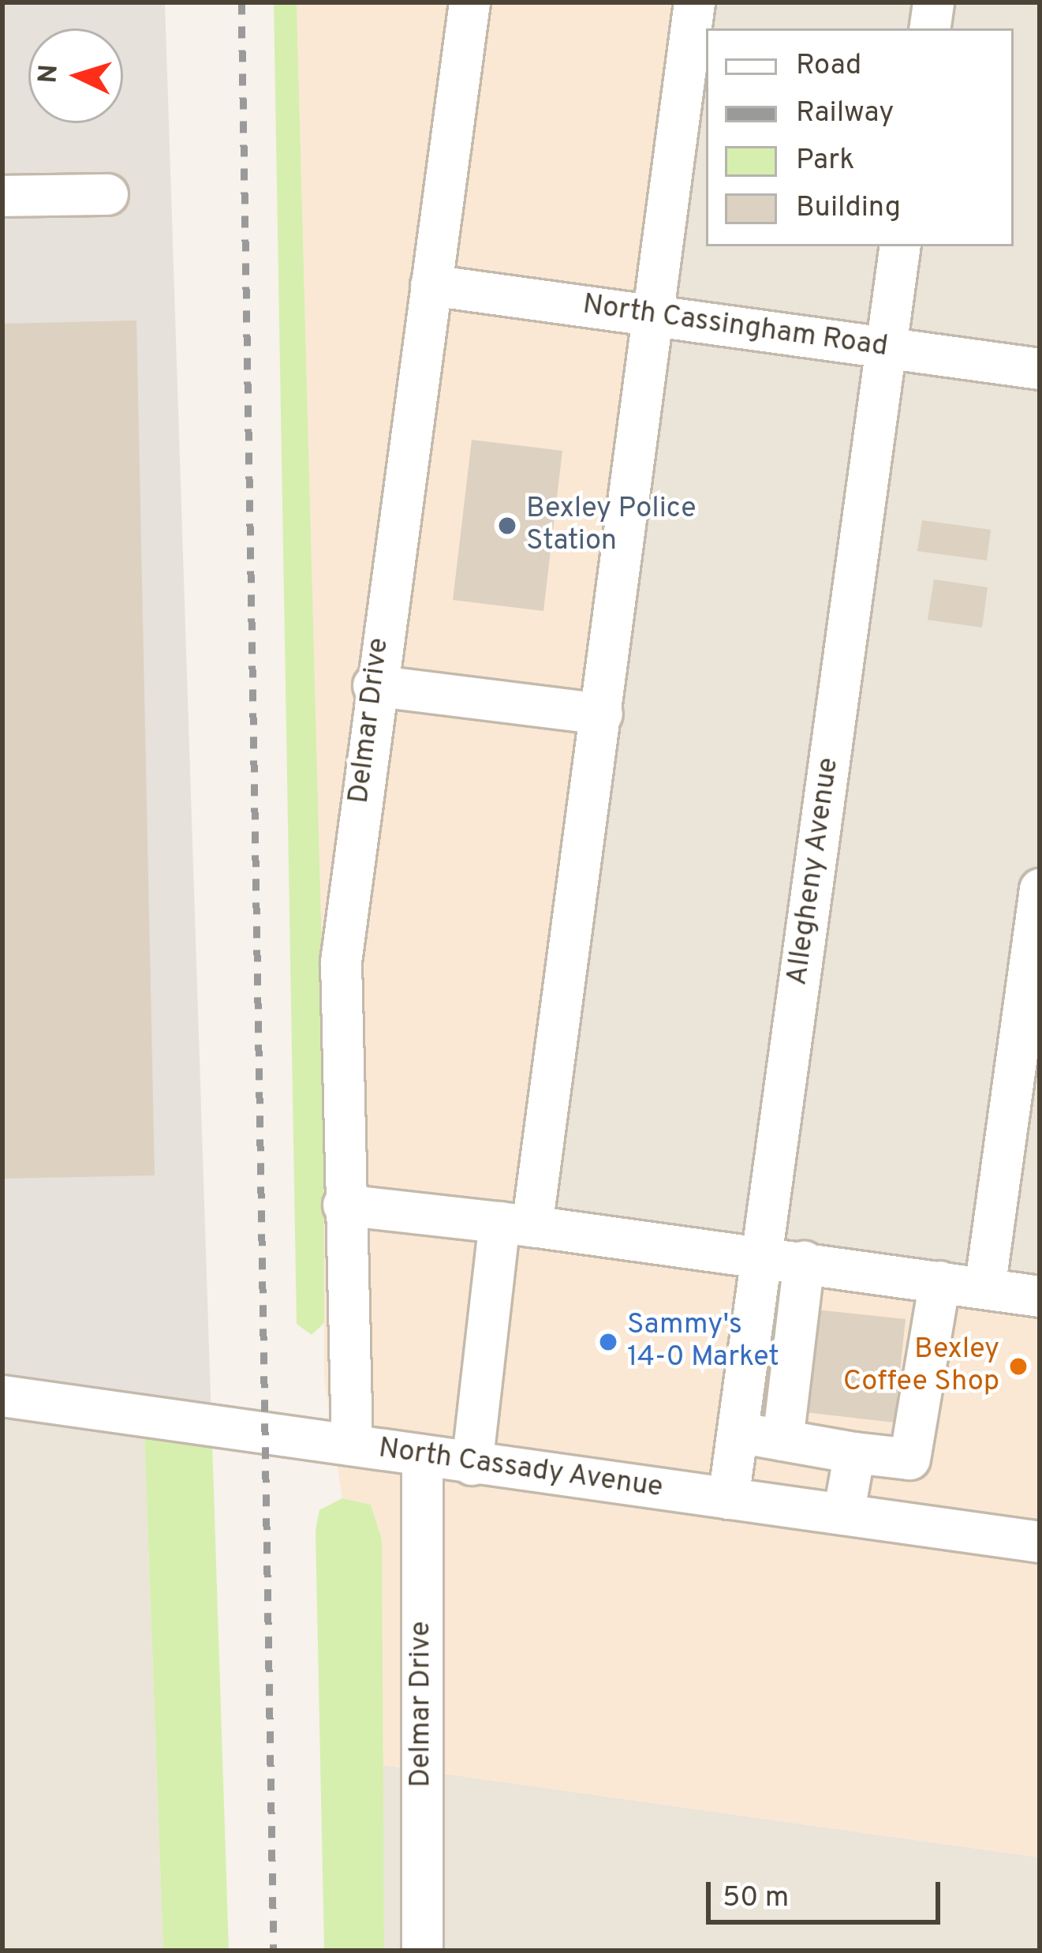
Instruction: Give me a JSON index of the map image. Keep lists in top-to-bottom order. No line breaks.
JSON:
{"streets":{"street":["North Cassingham Road","Delmar Drive","Allegheny Avenue","North Cassady Avenue"]},"crossings":[["North Cassingham Road","Delmar Drive"],["North Cassingham Road","Allegheny Avenue"],["Delmar Drive","North Cassady Avenue"],["Allegheny Avenue","North Cassady Avenue"]],"places":["Bexley Police Station","Sammy's 14-0 Market","Bexley Coffee Shop"],"legend":["Road","Railway","Park","Building"],"scale_bar":"50 m","north":"left"}
